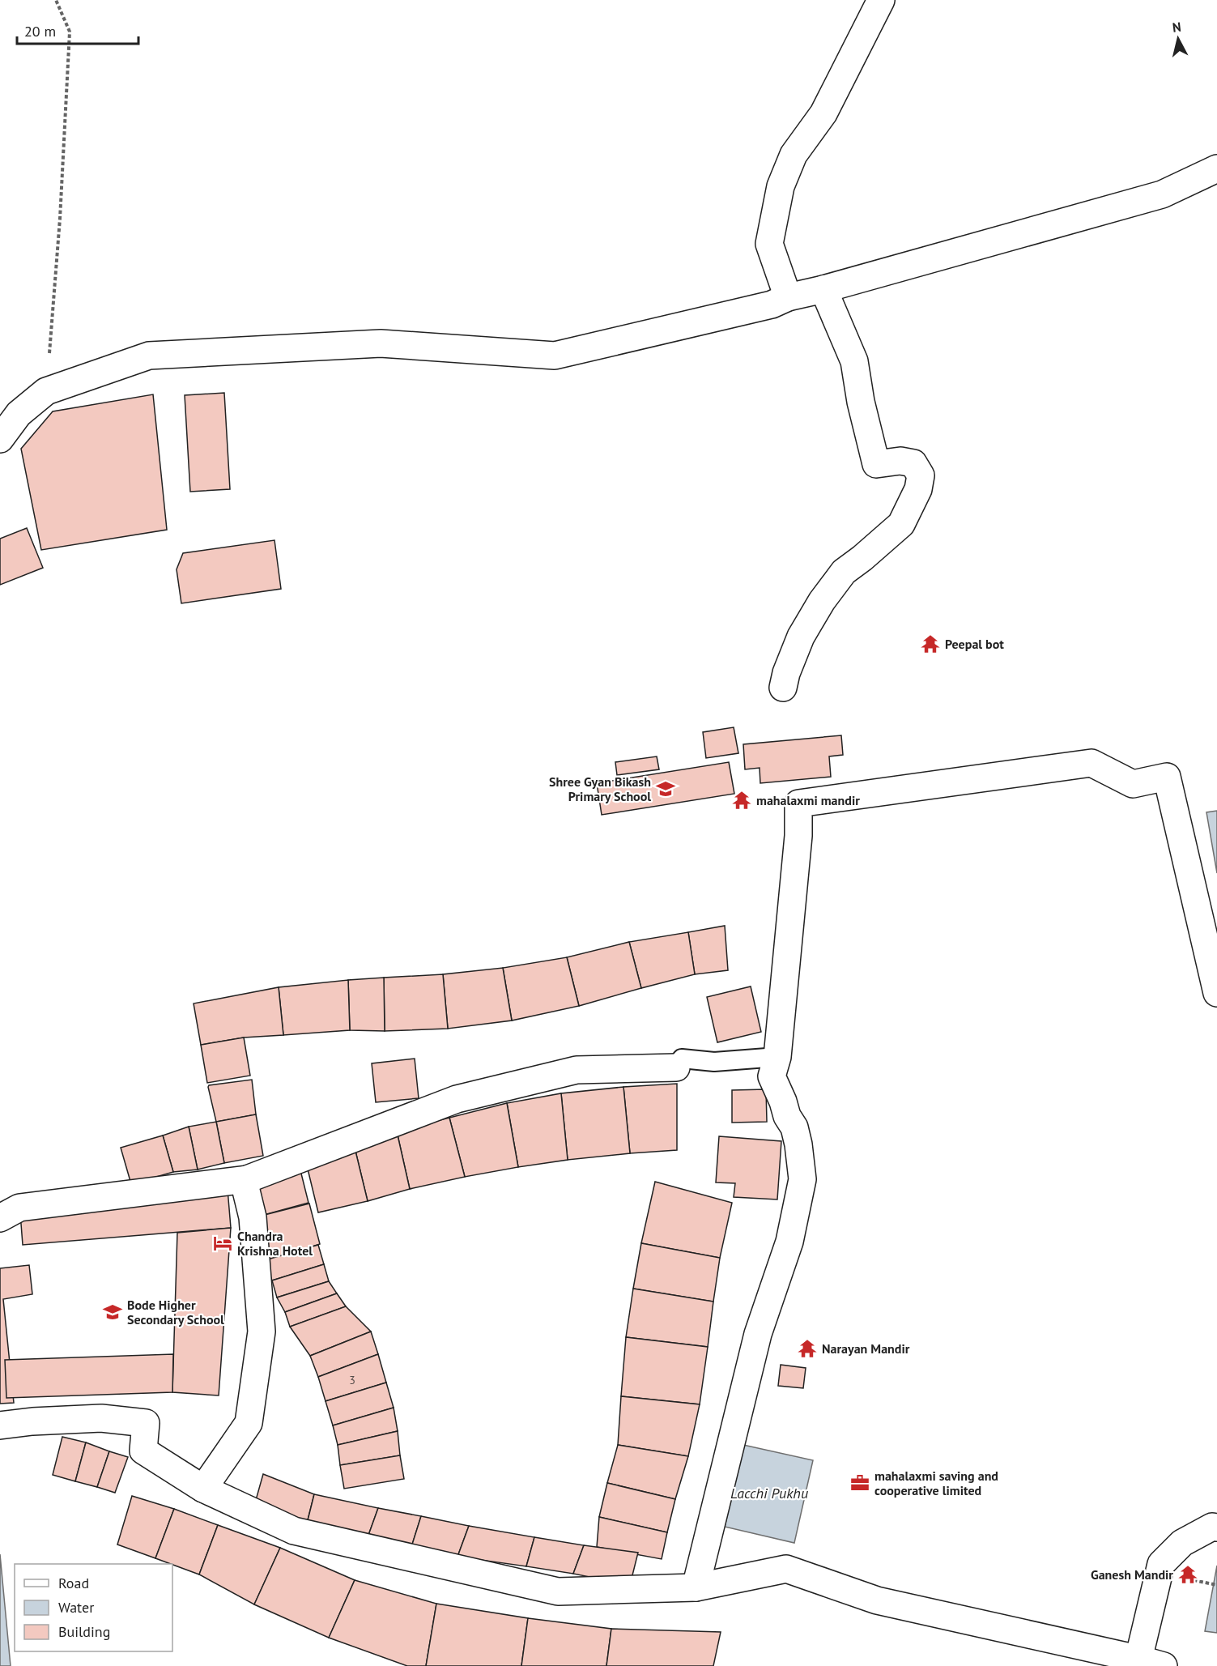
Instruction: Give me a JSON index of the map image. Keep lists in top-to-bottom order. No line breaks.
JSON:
{"water":["Lacchi Pukhu"],"places":{"temple":["Peepal bot","mahalaxmi mandir","Narayan Mandir","Ganesh Mandir"],"school or university":["Shree Gyan Bikash Primary School","Bode Higher Secondary School"],"hotel":["Chandra Krishna Hotel"],"office":["mahalaxmi saving and cooperative limited"]},"house_numbers":["3"],"legend":["Road","Water","Building"],"scale_bar":"20 m","north":"top"}
